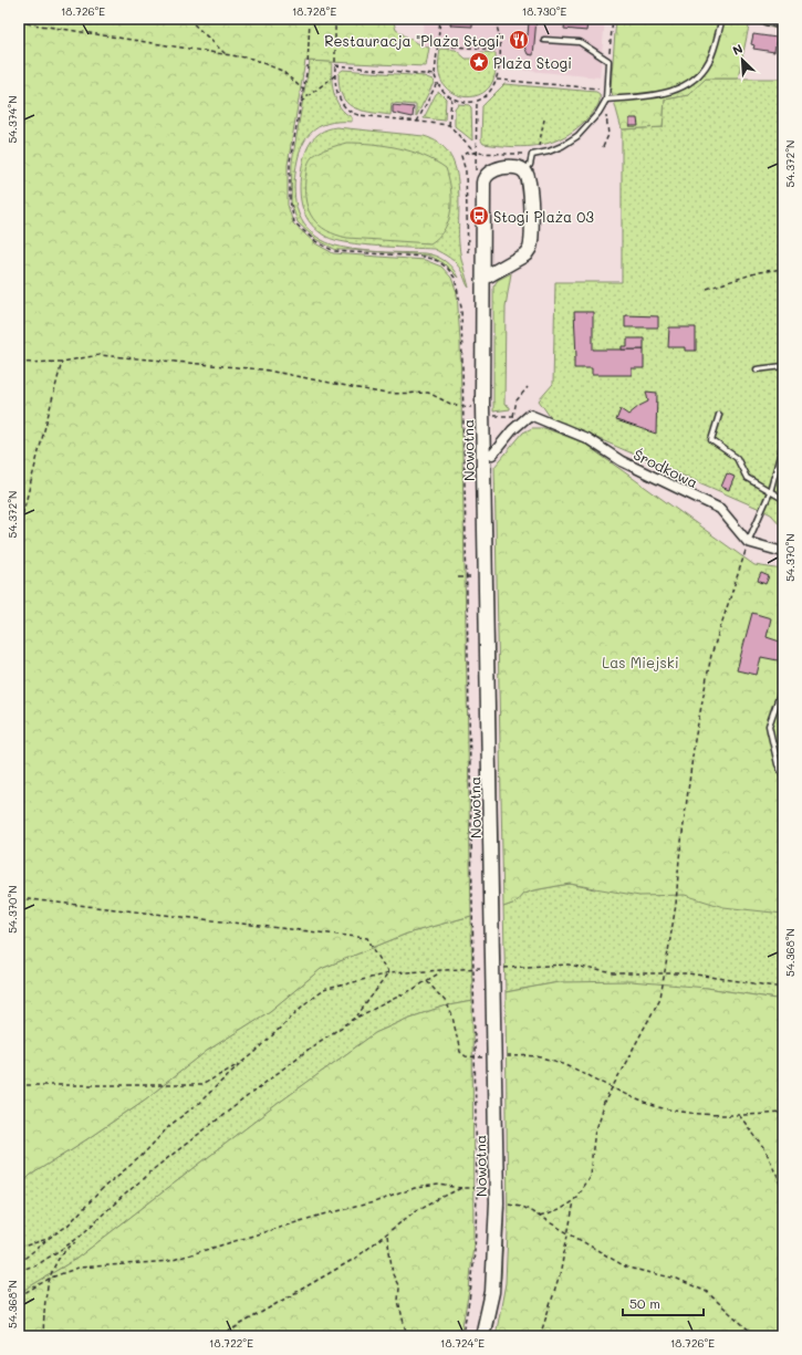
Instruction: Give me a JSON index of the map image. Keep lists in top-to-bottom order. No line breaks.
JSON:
{"streets":{"street":["Nowotna","Środkowa"]},"parks":["Las Miejski"],"places":{"restaurant":["Restauracja \"Plaża Stogi\""],"place":["Plaża Stogi"],"bus stop":["Stogi Plaża 03"]},"scale_bar":"50 m","north":"top left","coordinates":["18.726°E","18.728°E","18.730°E","54.374°N","54.372°N","54.370°N","54.368°N","18.722°E","18.724°E"]}
